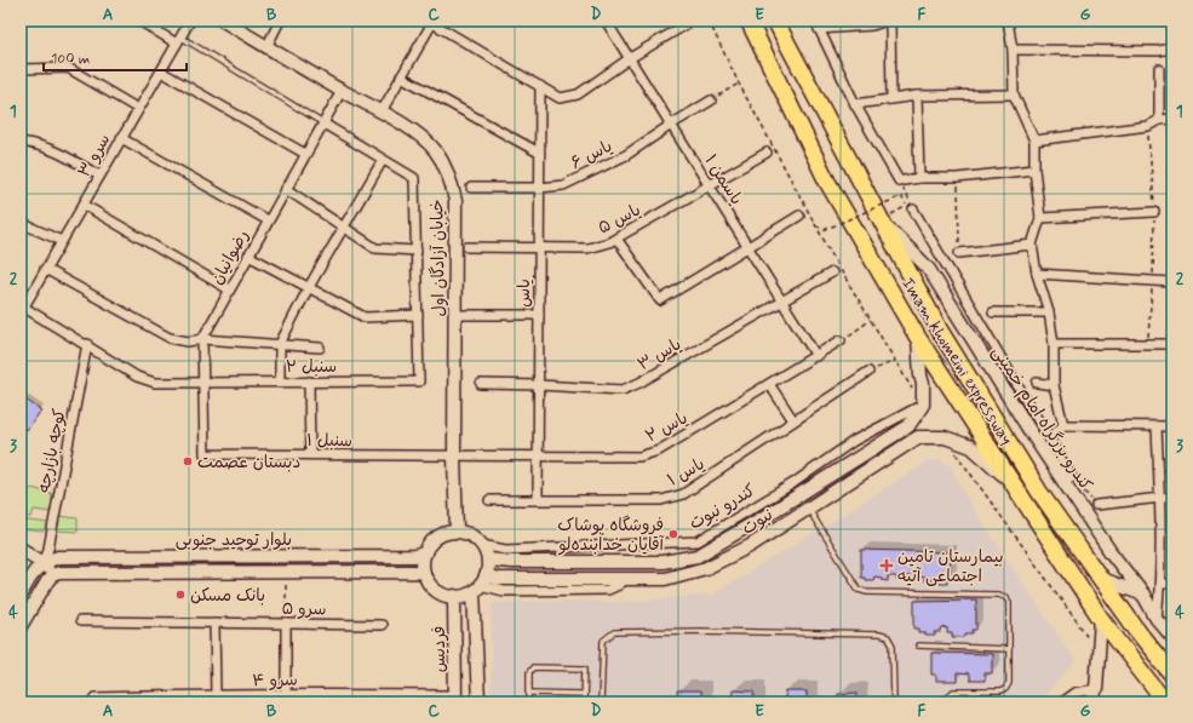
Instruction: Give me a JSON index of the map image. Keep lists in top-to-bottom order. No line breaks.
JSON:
{"streets":{"highway":["Imam khomeini expressway"],"main road":["خیابان آزادگان اول","کندرو بزرگراه امام خمینی","نبوت","بلوار توحید جنوبی","فردیس"],"street":["یاس ۶","سرو ۳","یاسمن ۱","یاس ۵","رضوانیان","یاس","یاس ۳","سنبل ۲","یاس ۲","سنبل ۱","کوچه بازارچه","یاس ۱","کندرو نبوت","سرو ۵","سرو ۴"]},"crossings":[["یاس ۶","یاسمن ۱"],["یاس ۶","یاس"],["سرو ۳","سنبل ۲"],["یاسمن ۱","یاس ۵"],["یاسمن ۱","یاس ۳"],["یاسمن ۱","یاس ۲"],["یاس ۵","یاس"],["رضوانیان","خیابان آزادگان اول"],["رضوانیان","سنبل ۲"],["رضوانیان","سنبل ۱"],["خیابان آزادگان اول","یاس ۲"],["خیابان آزادگان اول","سنبل ۱"],["خیابان آزادگان اول","کندرو نبوت"],["خیابان آزادگان اول","نبوت"],["خیابان آزادگان اول","بلوار توحید جنوبی"],["خیابان آزادگان اول","فردیس"],["یاس","یاس ۳"],["یاس","یاس ۲"],["یاس","یاس ۱"],["Imam khomeini expressway","کندرو بزرگراه امام خمینی"],["Imam khomeini expressway","نبوت"],["سنبل ۲","کوچه بازارچه"],["یاس ۲","سنبل ۱"],["کوچه بازارچه","بلوار توحید جنوبی"],["کندرو نبوت","نبوت"],["کندرو نبوت","بلوار توحید جنوبی"],["کندرو نبوت","فردیس"],["نبوت","بلوار توحید جنوبی"],["نبوت","فردیس"],["بلوار توحید جنوبی","فردیس"],["فردیس","سرو ۴"]],"places":{"other":["دبستان عصمت","فروشگاه پوشاک آقایان خدابنده‌لو","بانک مسکن"],"health":["بیمارستان تامین اجتماعی آتیه"]},"scale_bar":"100 m","grid":{"columns":["A","B","C","D","E","F","G"],"rows":["1","2","3","4"]}}
